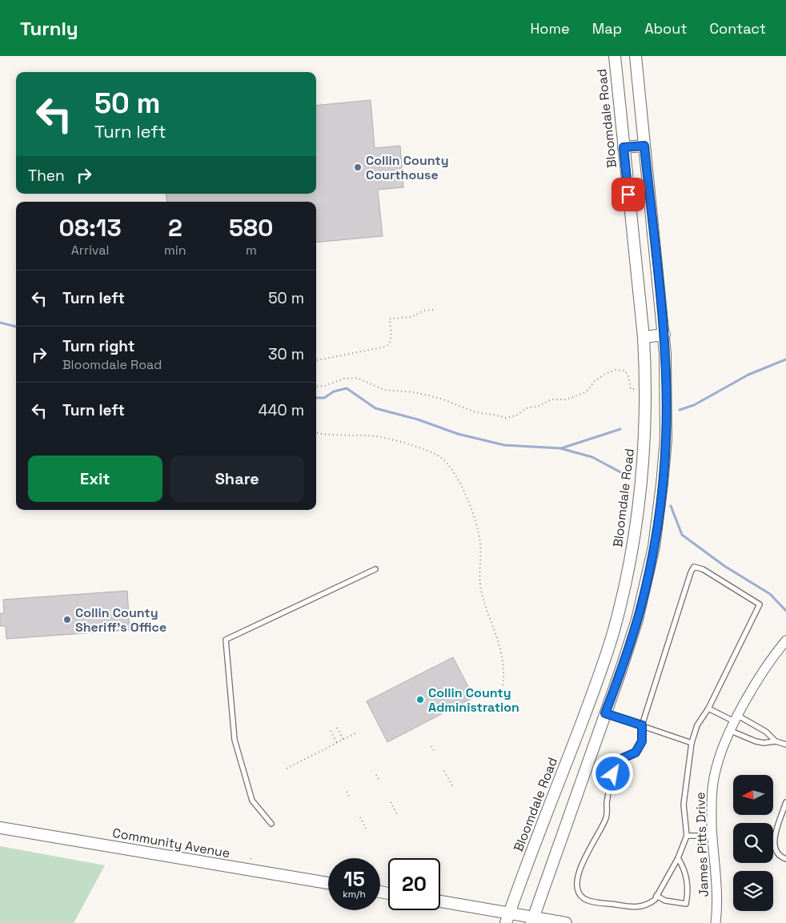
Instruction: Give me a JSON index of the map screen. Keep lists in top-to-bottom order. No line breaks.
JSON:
{"streets":{"street":["Bloomdale Road","Community Avenue","James Pitts Drive"]},"places":["Collin County Courthouse","Collin County Sheriff's Office","Collin County Administration"],"north":"left","page":{"header":"Turnly","nav":["Home","Map","About","Contact"],"turn":["50 m","Turn left"],"then":"Then","eta":["08:13","Arrival","2","min","580","m"],"list":[{"name":"Turn left","value":"50 m"},{"name":"Turn right","note":"Bloomdale Road","value":"30 m"},{"name":"Turn left","value":"440 m"}],"buttons":["Exit","Share"],"speed":"15 km/h","limit":"20"}}
